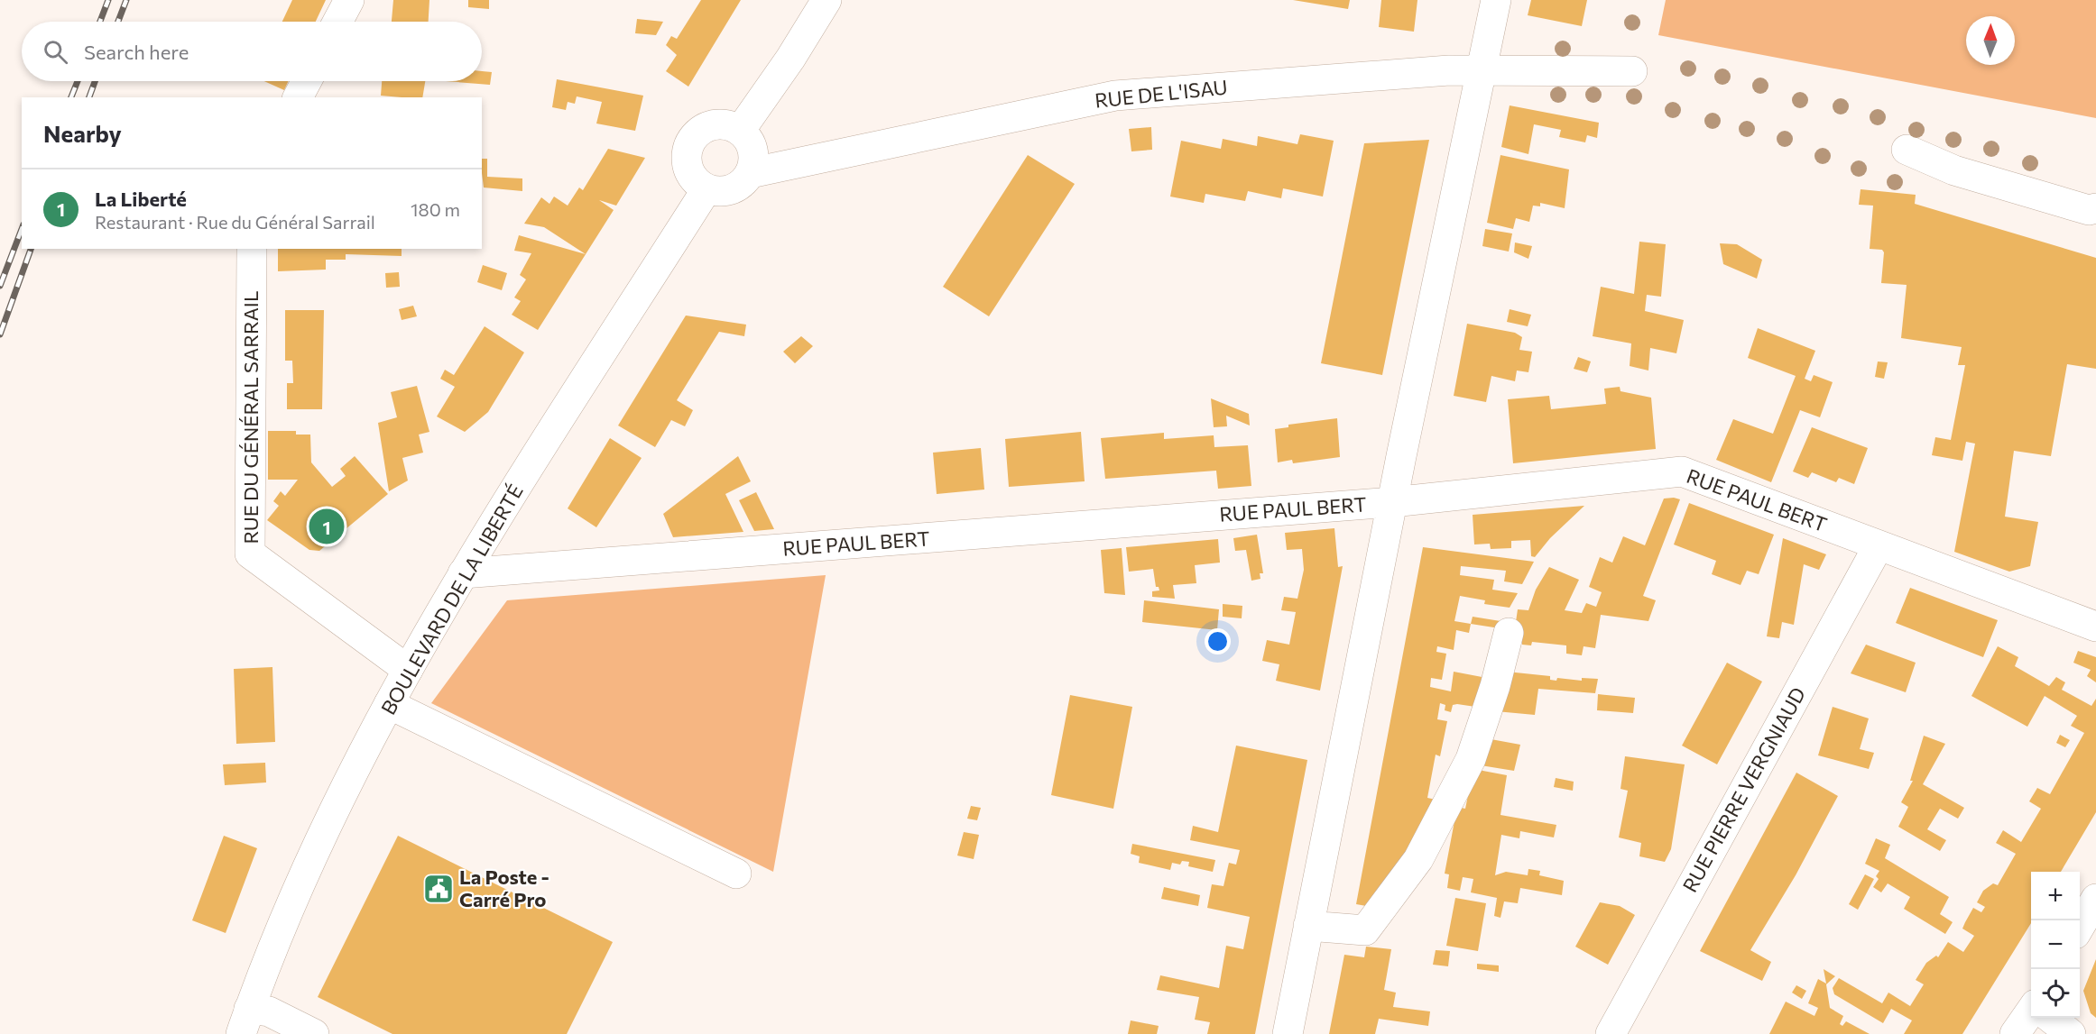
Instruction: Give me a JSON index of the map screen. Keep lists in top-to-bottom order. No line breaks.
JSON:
{"streets":{"street":["RUE DE L'ISAU","RUE DU GÉNÉRAL SARRAIL","RUE PAUL BERT","BOULEVARD DE LA LIBERTÉ","RUE PIERRE VERGNIAUD"]},"crossings":[["RUE DE L'ISAU","BOULEVARD DE LA LIBERTÉ"],["RUE DU GÉNÉRAL SARRAIL","BOULEVARD DE LA LIBERTÉ"],["RUE PAUL BERT","BOULEVARD DE LA LIBERTÉ"],["RUE PAUL BERT","RUE PIERRE VERGNIAUD"]],"places":{"public building":["La Poste - Carré Pro"]},"north":"top","page":{"search":"Search here","heading":"Nearby","list":[{"mark":"1","name":"La Liberté","note":"Restaurant · Rue du Général Sarrail","value":"180 m"}],"pins":"1","map_buttons":["+","−"]}}
